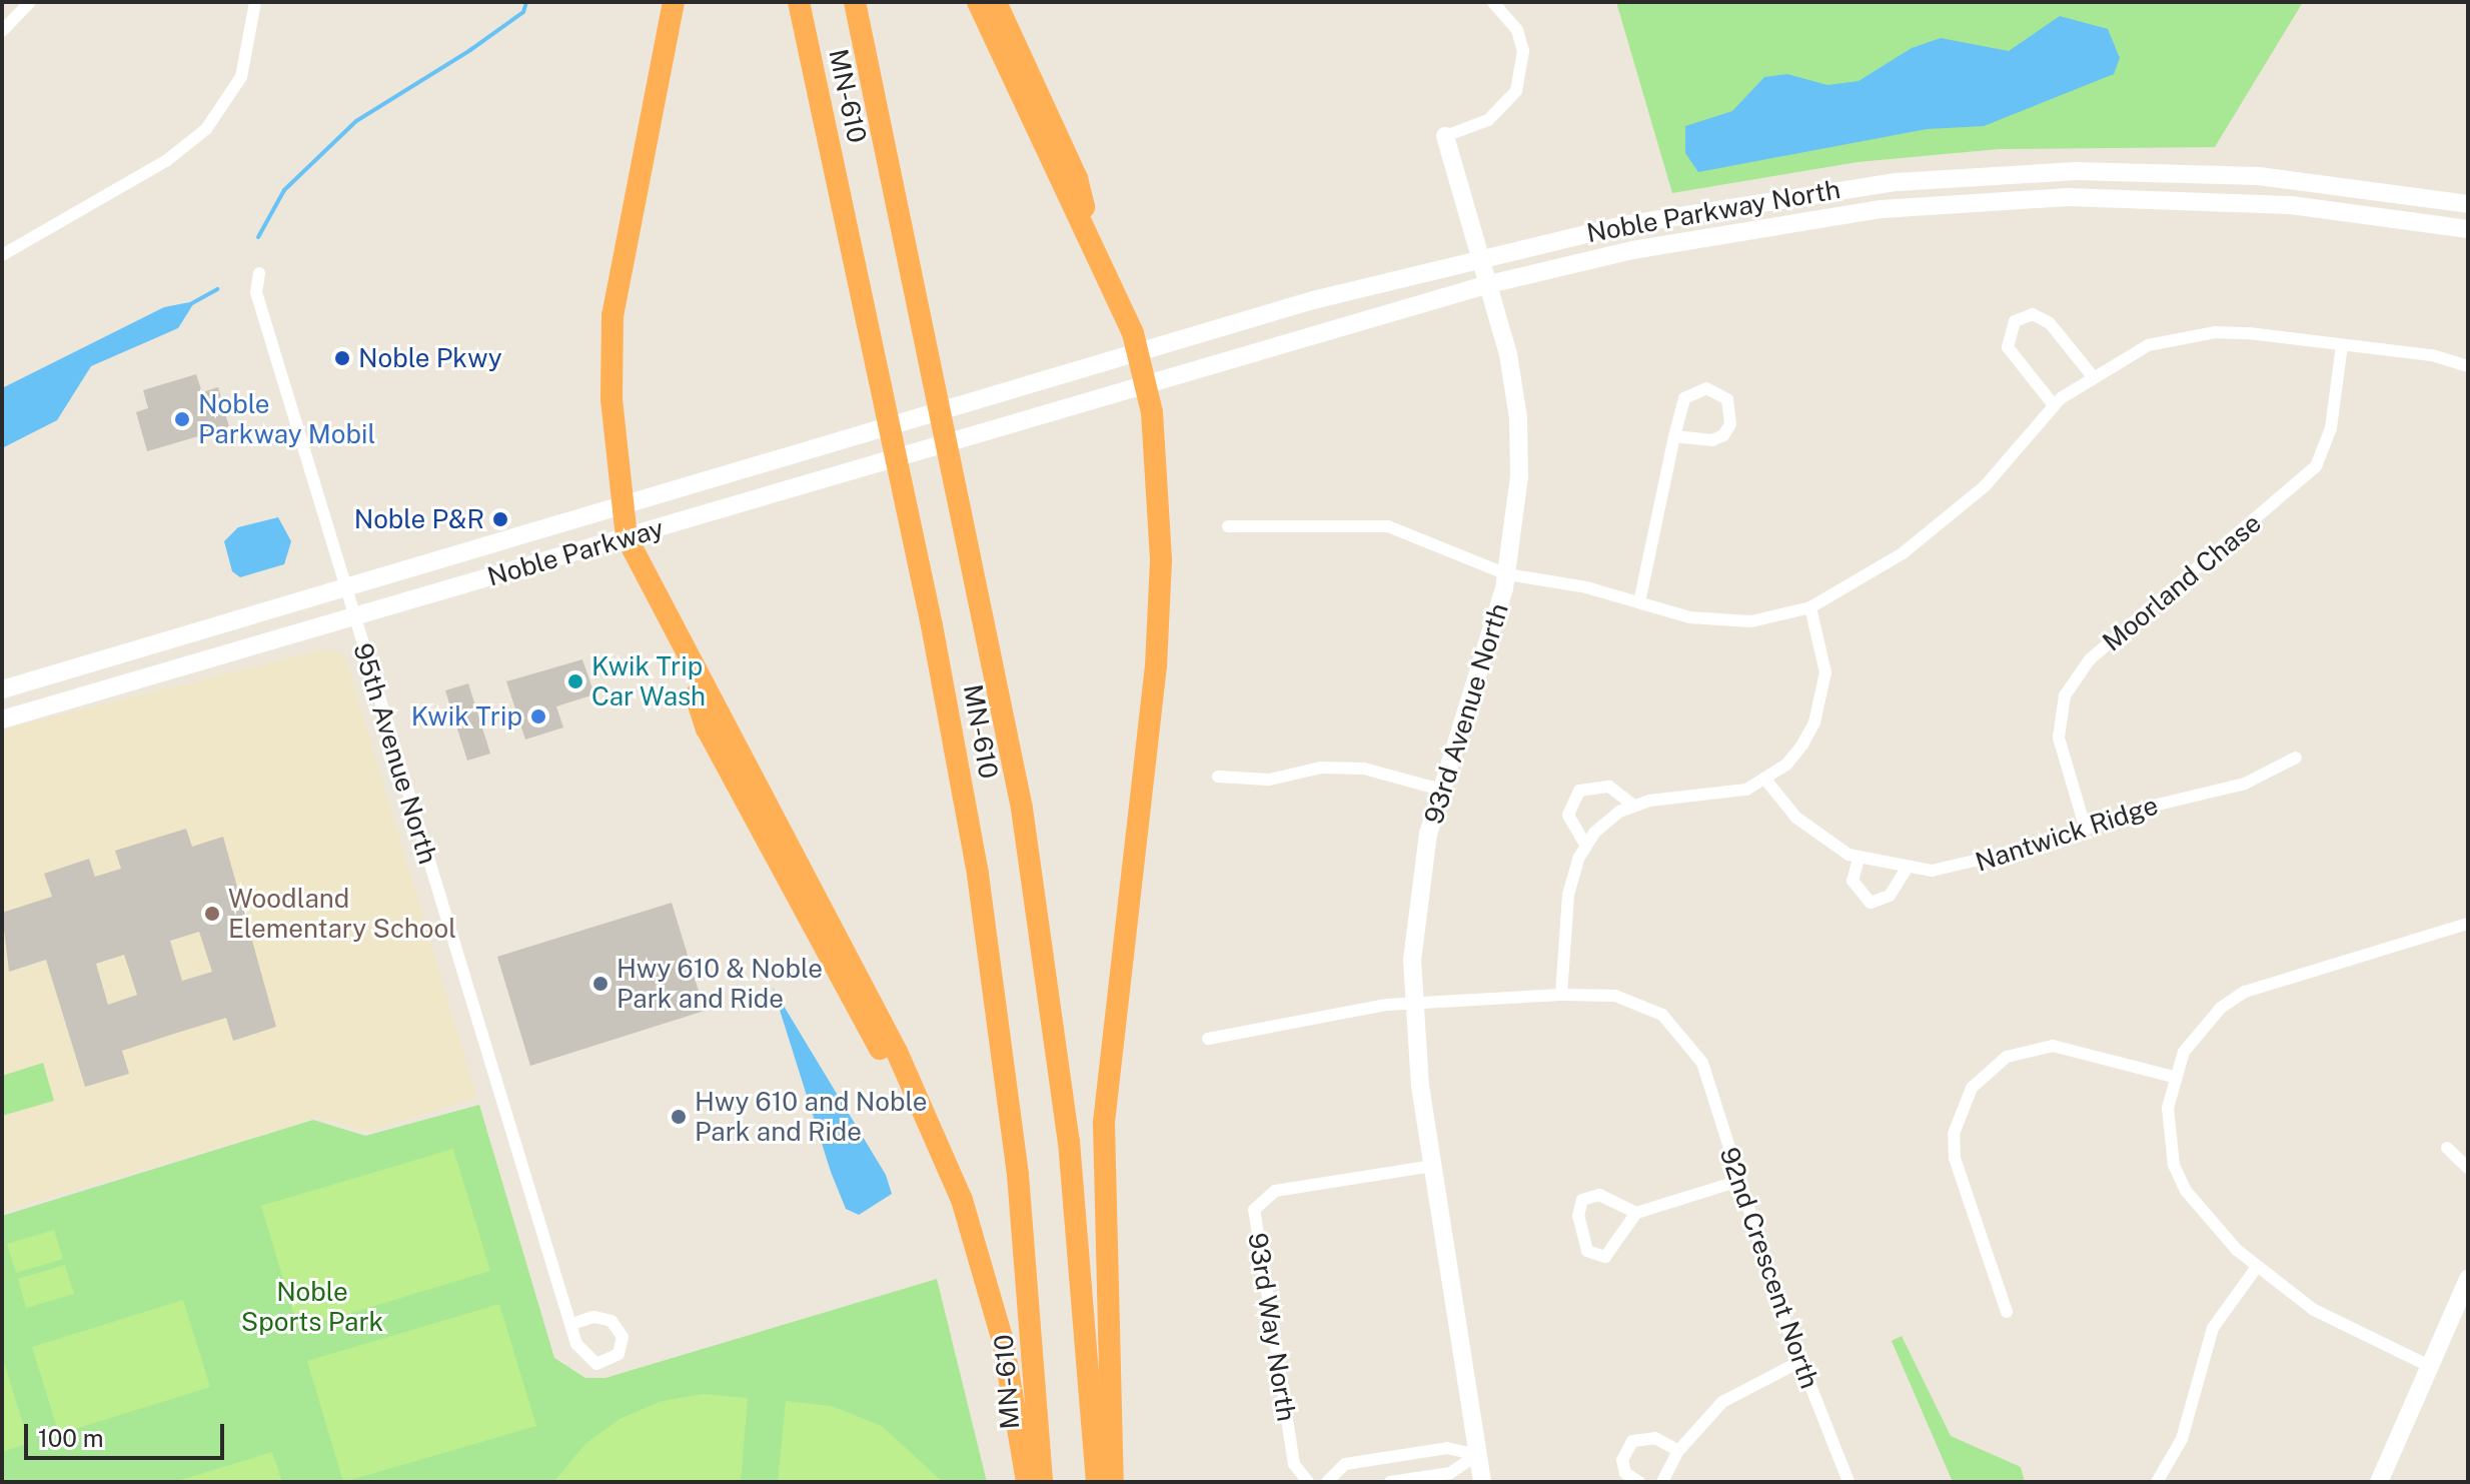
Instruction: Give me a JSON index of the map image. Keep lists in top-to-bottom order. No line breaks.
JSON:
{"streets":{"highway":["MN-610"],"main road":["Noble Parkway North","Noble Parkway","93rd Avenue North"],"street":["Moorland Chase","95th Avenue North","Nantwick Ridge","92nd Crescent North","93rd Way North"]},"crossings":[["Noble Parkway North","Noble Parkway"],["Noble Parkway North","93rd Avenue North"],["Noble Parkway","95th Avenue North"],["Moorland Chase","Nantwick Ridge"],["93rd Avenue North","93rd Way North"]],"parks":["Noble Sports Park"],"places":["Noble Pkwy","Noble Parkway Mobil","Noble P&R","Kwik Trip Car Wash","Kwik Trip","Woodland Elementary School","Hwy 610 & Noble Park and Ride","Hwy 610 and Noble Park and Ride"],"scale_bar":"100 m"}
